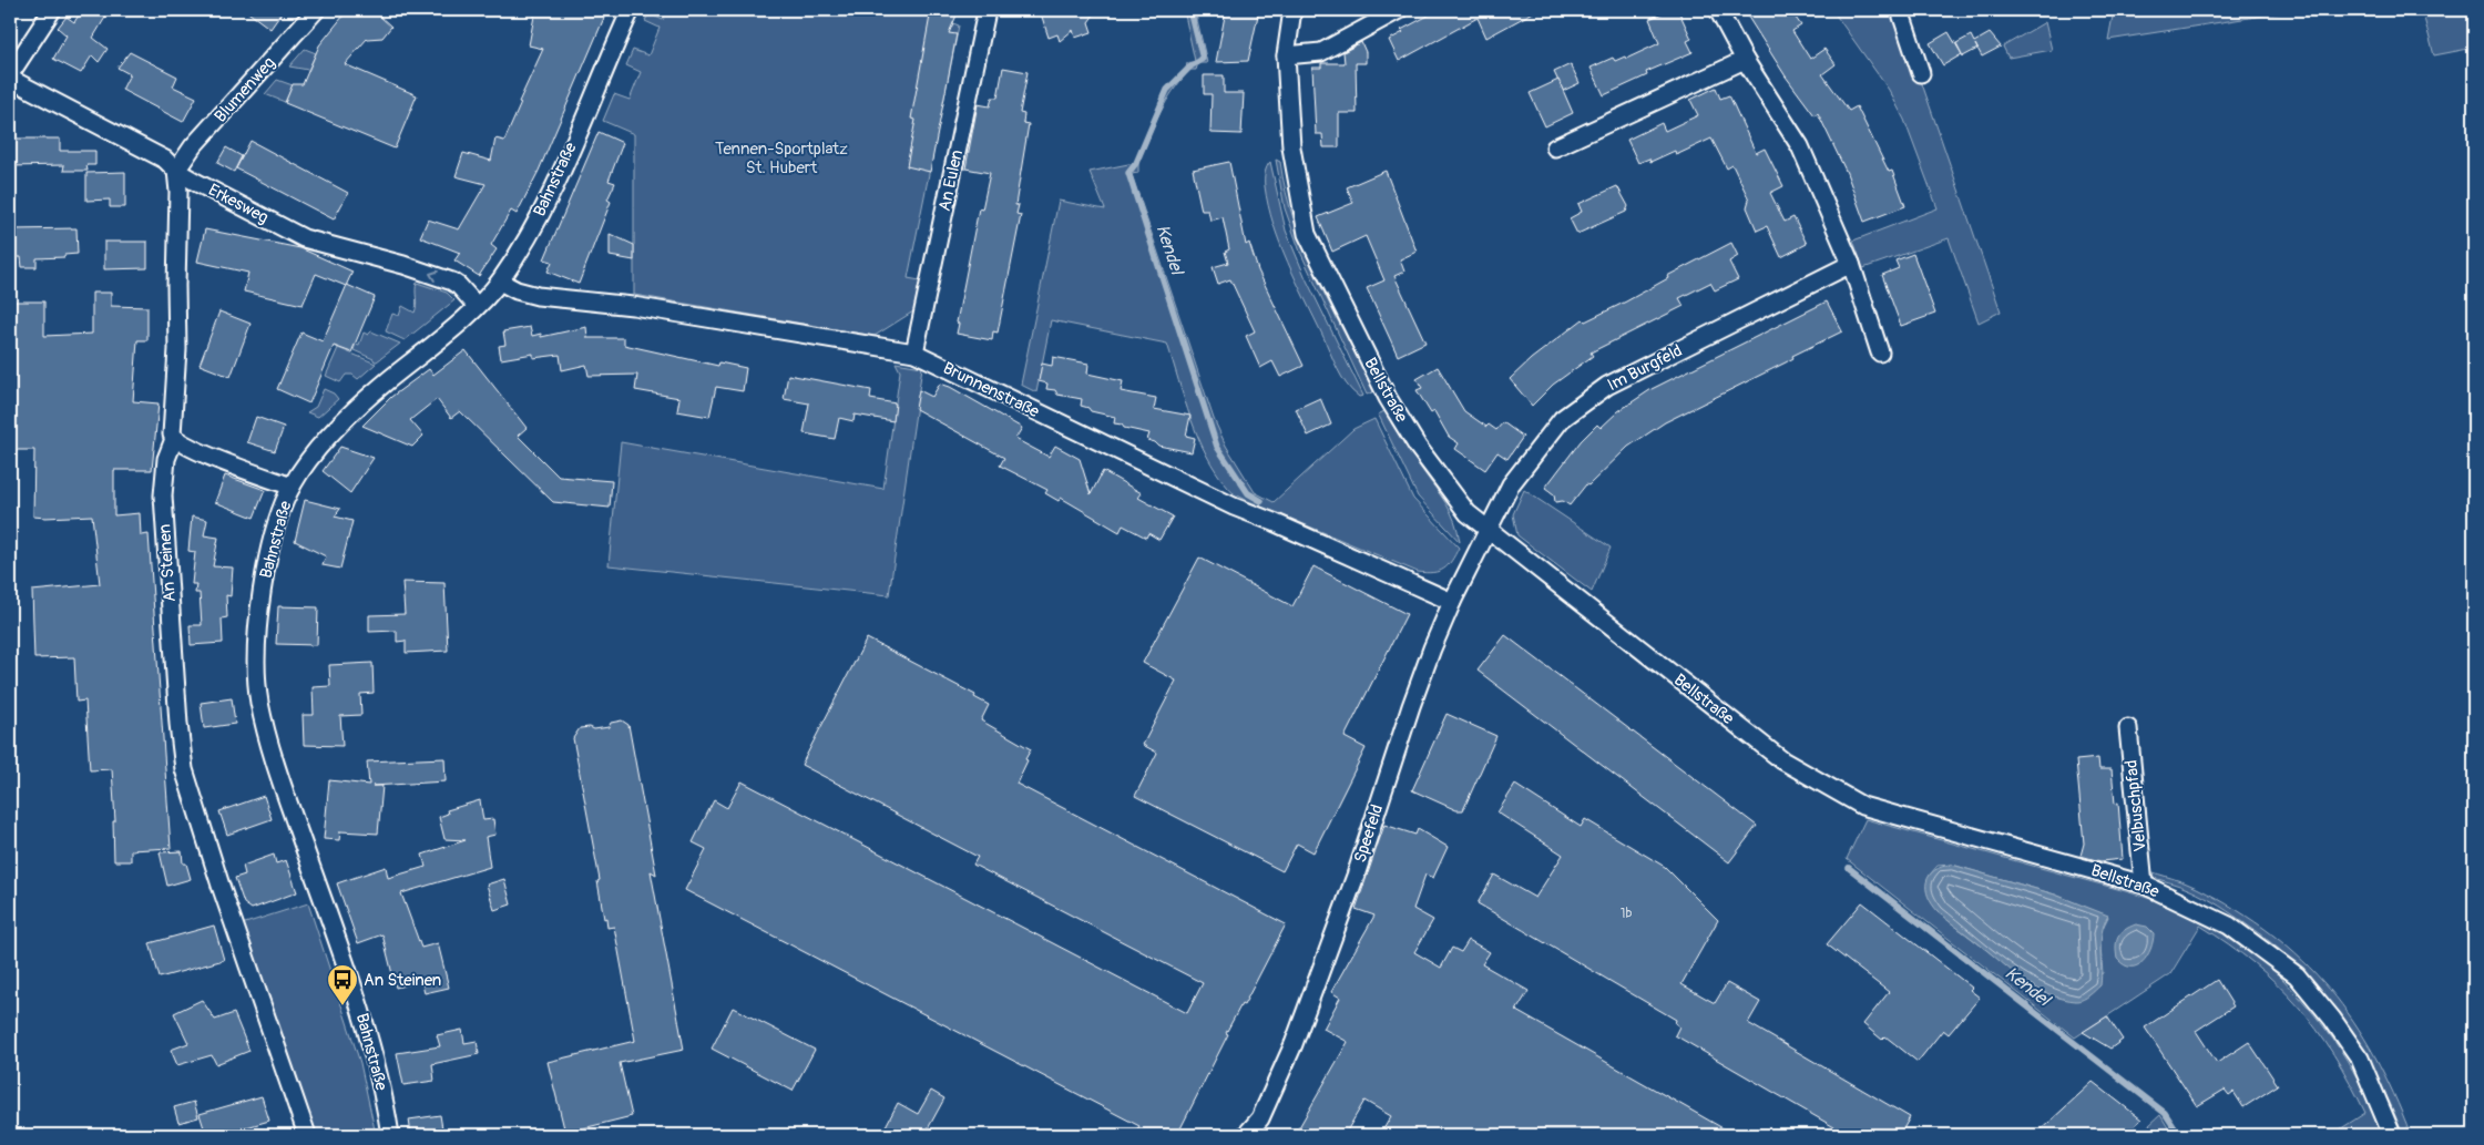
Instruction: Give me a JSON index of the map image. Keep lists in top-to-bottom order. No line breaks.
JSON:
{"streets":{"street":["Blumenweg","Bahnstraße","An Eulen","Erkesweg","Im Burgfeld","Brunnenstraße","Bellstraße","An Steinen","Velbuschpfad","Speefeld"]},"crossings":[["Blumenweg","Erkesweg"],["Blumenweg","An Steinen"],["Bahnstraße","Erkesweg"],["Bahnstraße","Brunnenstraße"],["An Eulen","Brunnenstraße"],["Erkesweg","An Steinen"],["Im Burgfeld","Bellstraße"],["Im Burgfeld","Speefeld"],["Brunnenstraße","Speefeld"],["Bellstraße","Velbuschpfad"],["Bellstraße","Speefeld"]],"one_way":["Erkesweg"],"water":["Kendel"],"parks":["Tennen-Sportplatz St. Hubert"],"places":{"bus stop":["An Steinen"]},"house_numbers":["1b"]}
